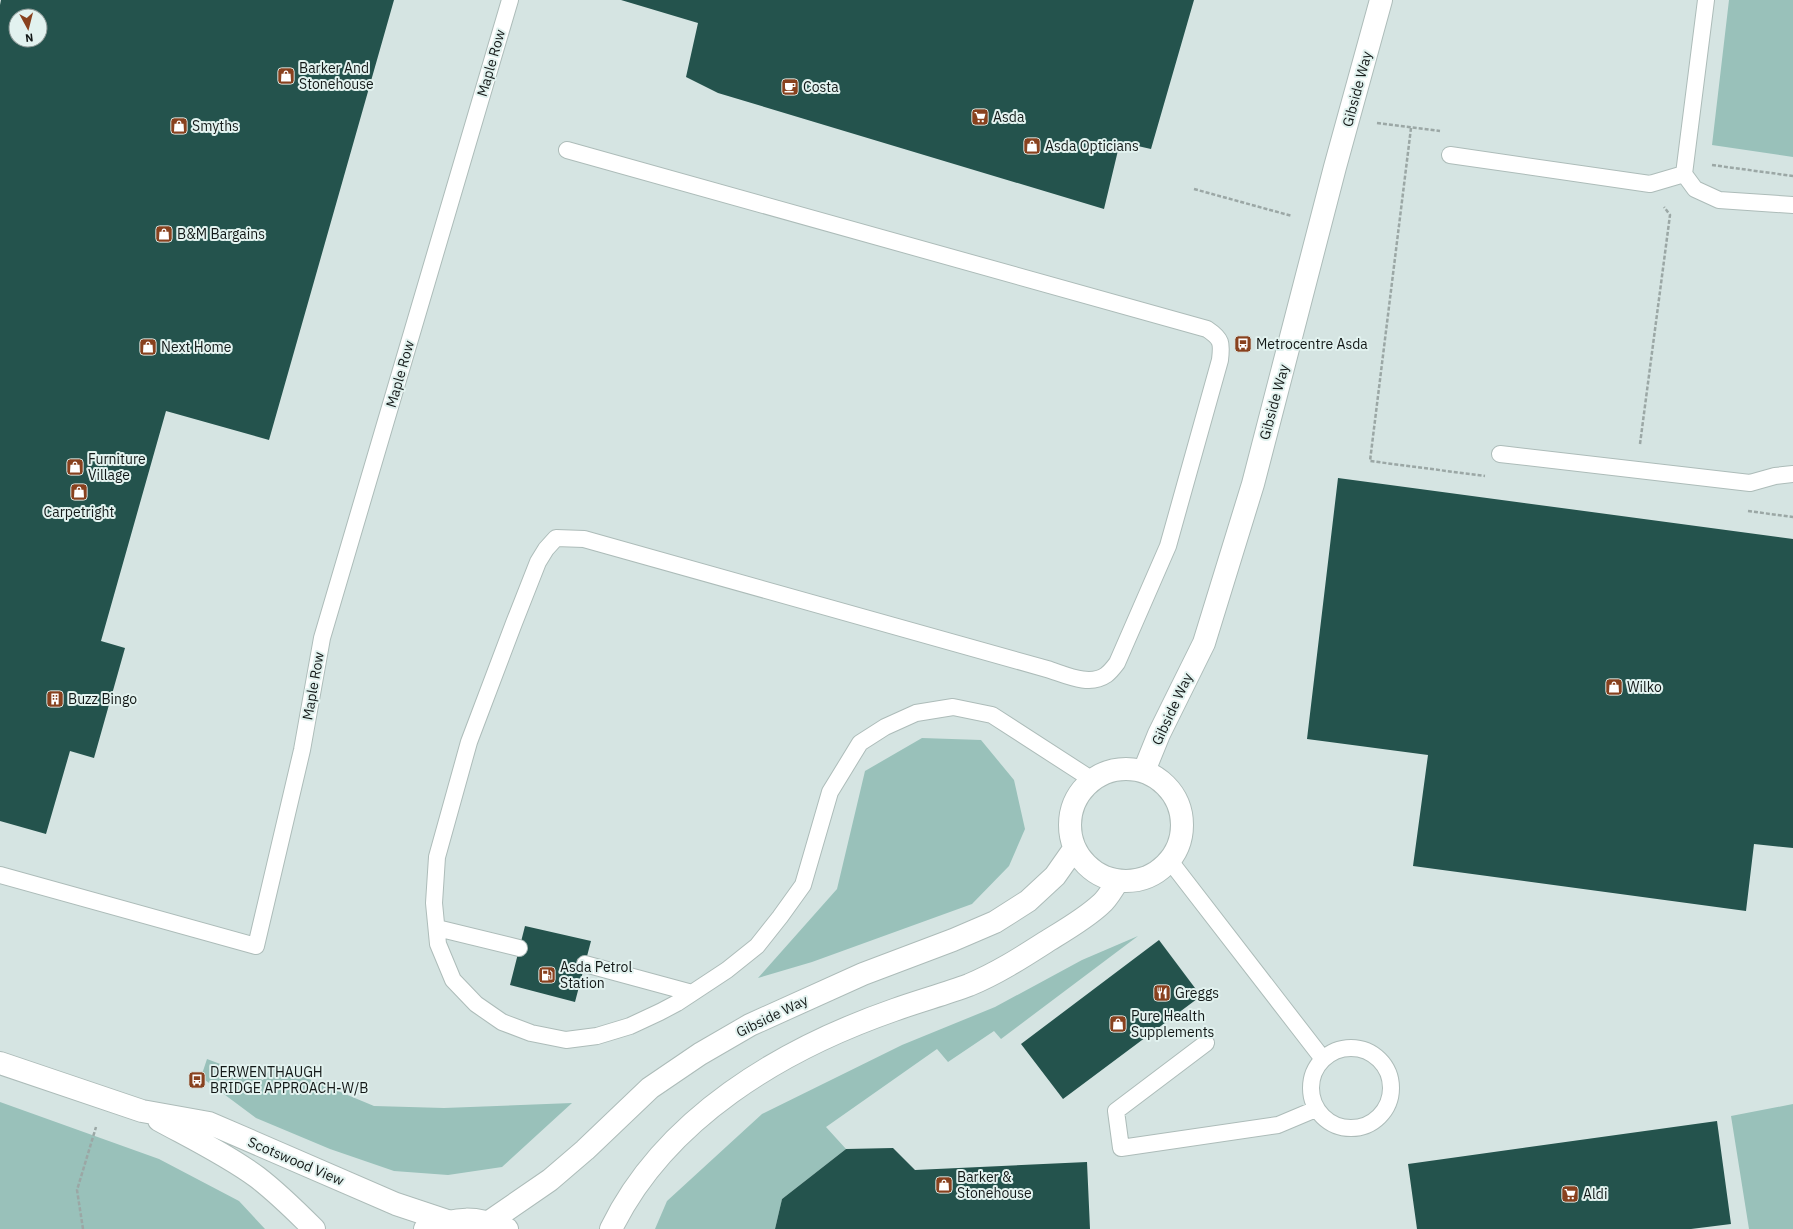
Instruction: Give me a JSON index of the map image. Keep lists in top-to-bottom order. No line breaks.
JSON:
{"streets":{"street":["Gibside Way","Scotswood View"],"lane":["Maple Row"]},"places":{"shop":["Barker And Stonehouse","Smyths","Asda Opticians","B&M Bargains","Next Home","Furniture Village","Carpetright","Wilko","Pure Health Supplements","Barker & Stonehouse"],"cafe":["Costa"],"supermarket":["Asda","Aldi"],"bus stop":["Metrocentre Asda","DERWENTHAUGH BRIDGE APPROACH-W/B"],"building":["Buzz Bingo"],"fuel station":["Asda Petrol Station"],"restaurant":["Greggs"]},"north":"bottom"}
